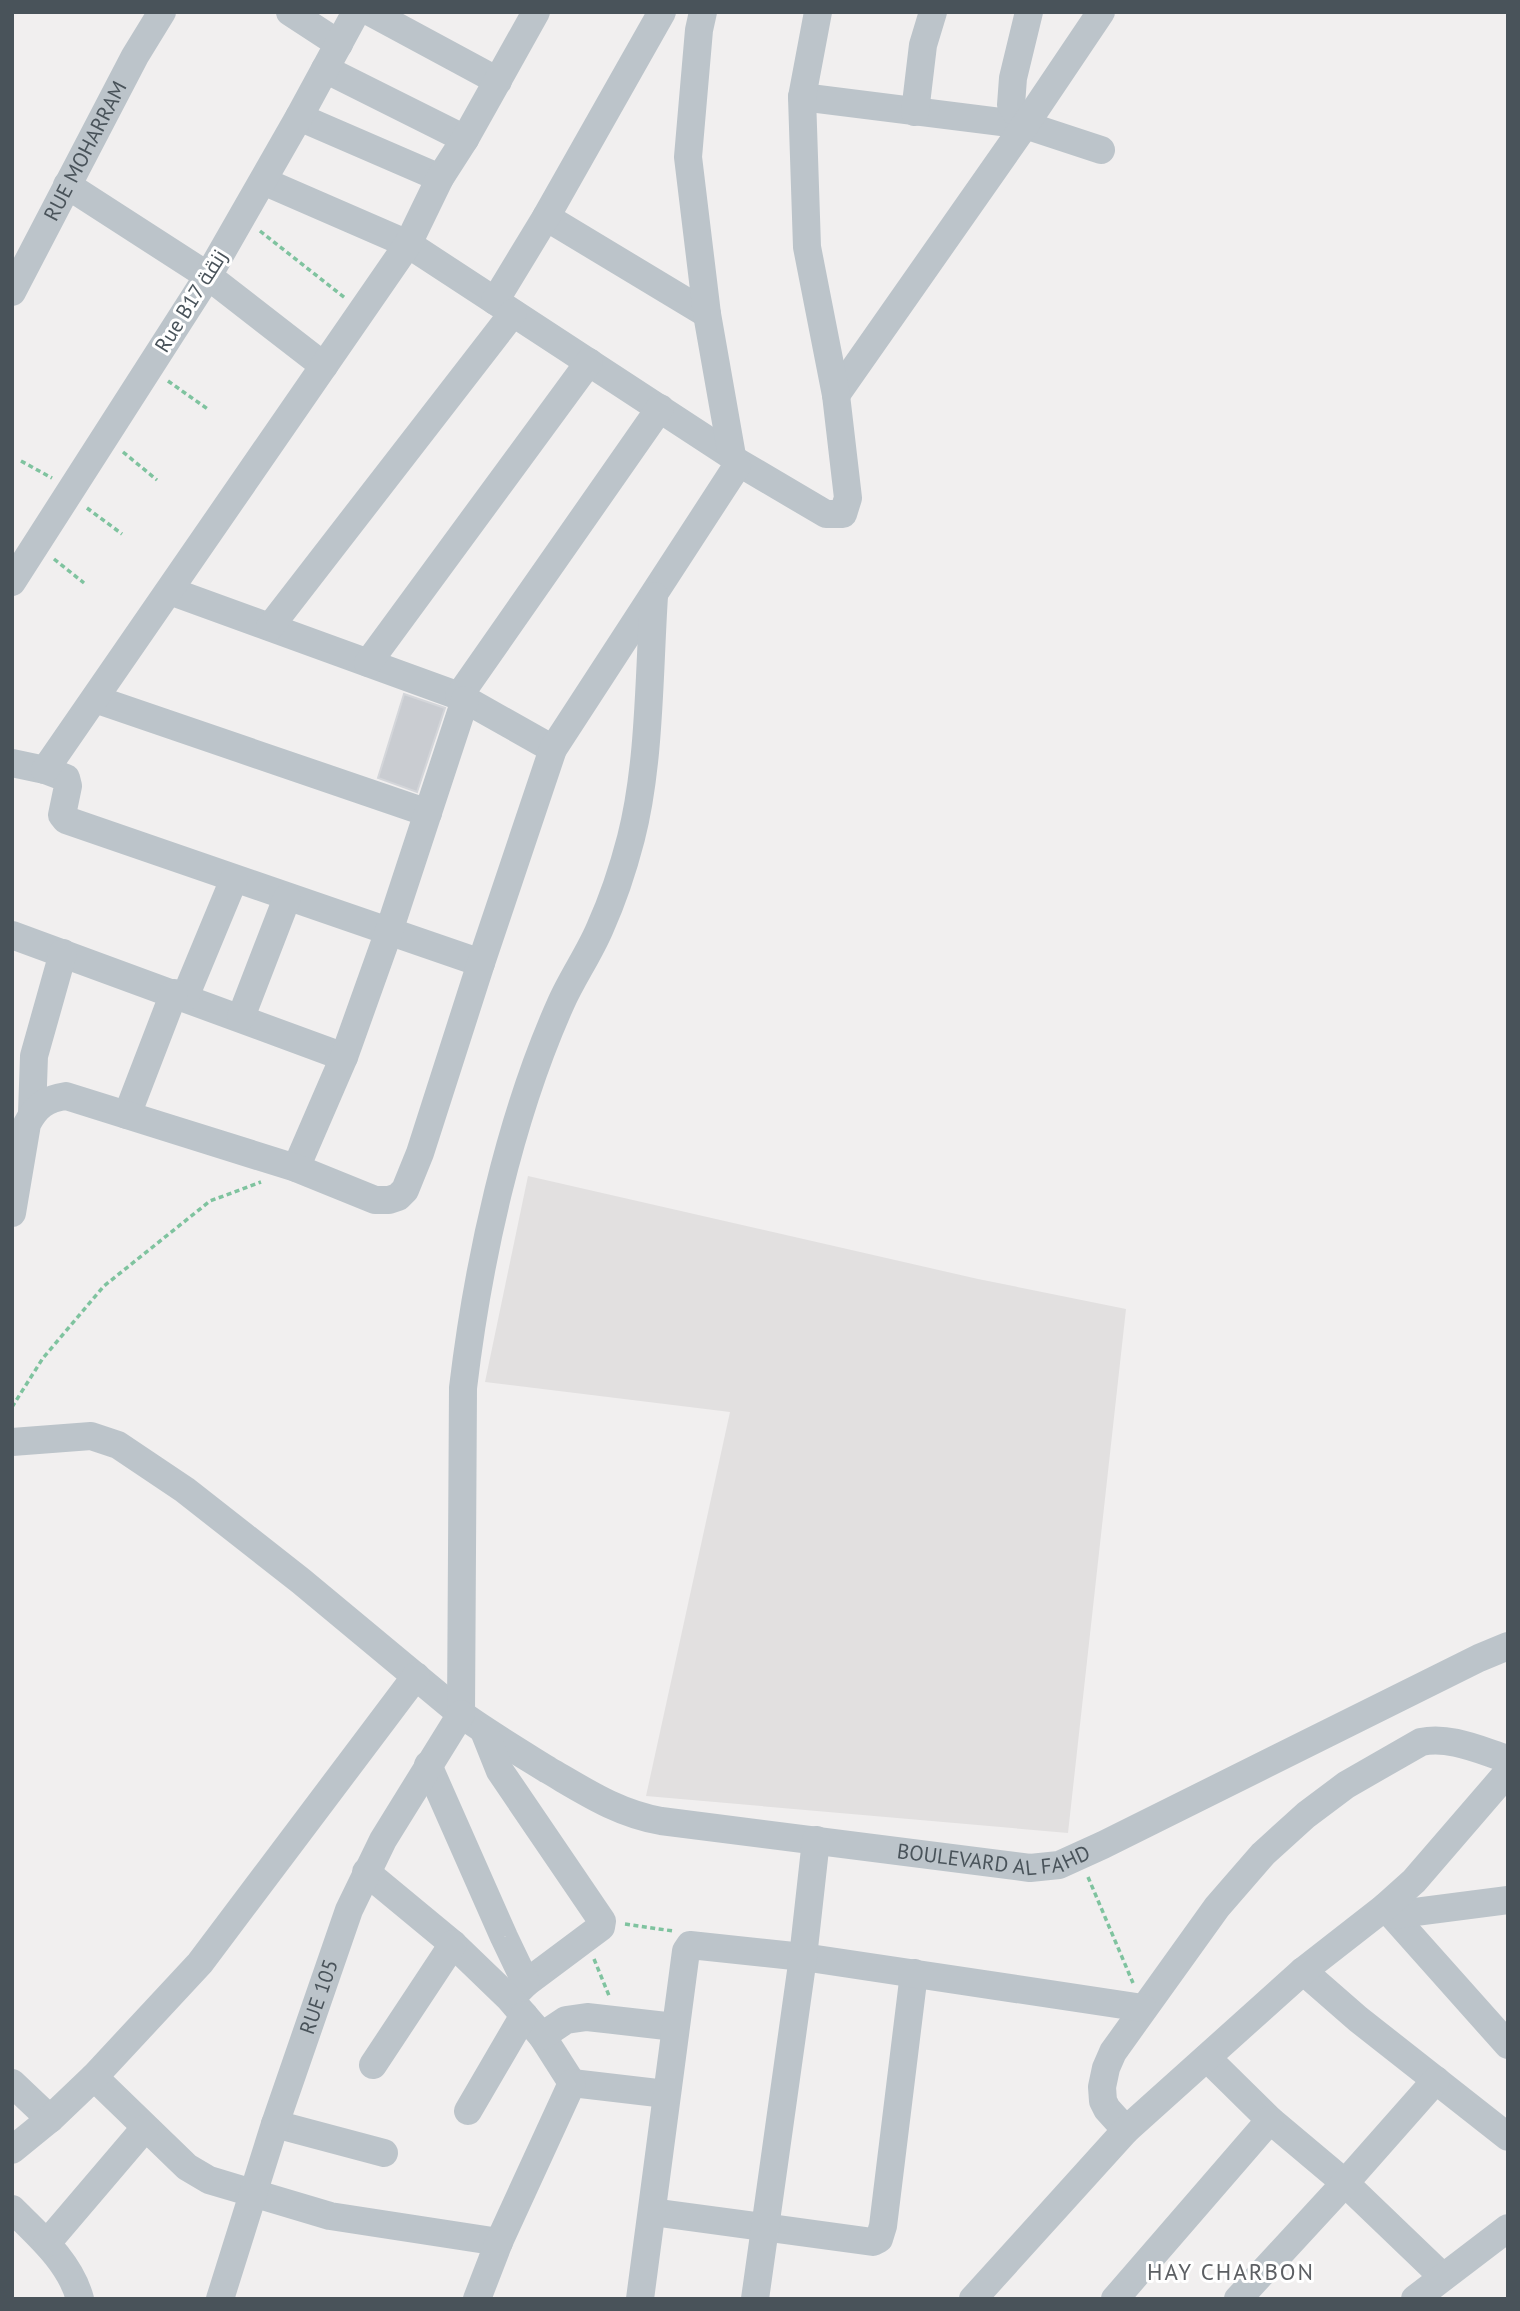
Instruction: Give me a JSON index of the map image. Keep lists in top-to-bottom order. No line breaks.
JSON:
{"streets":{"street":["RUE MOHARRAM","Rue B17 زنقة","BOULEVARD AL FAHD","RUE 105"]},"crossings":[["BOULEVARD AL FAHD","RUE 105"]],"districts":["HAY CHARBON"]}
